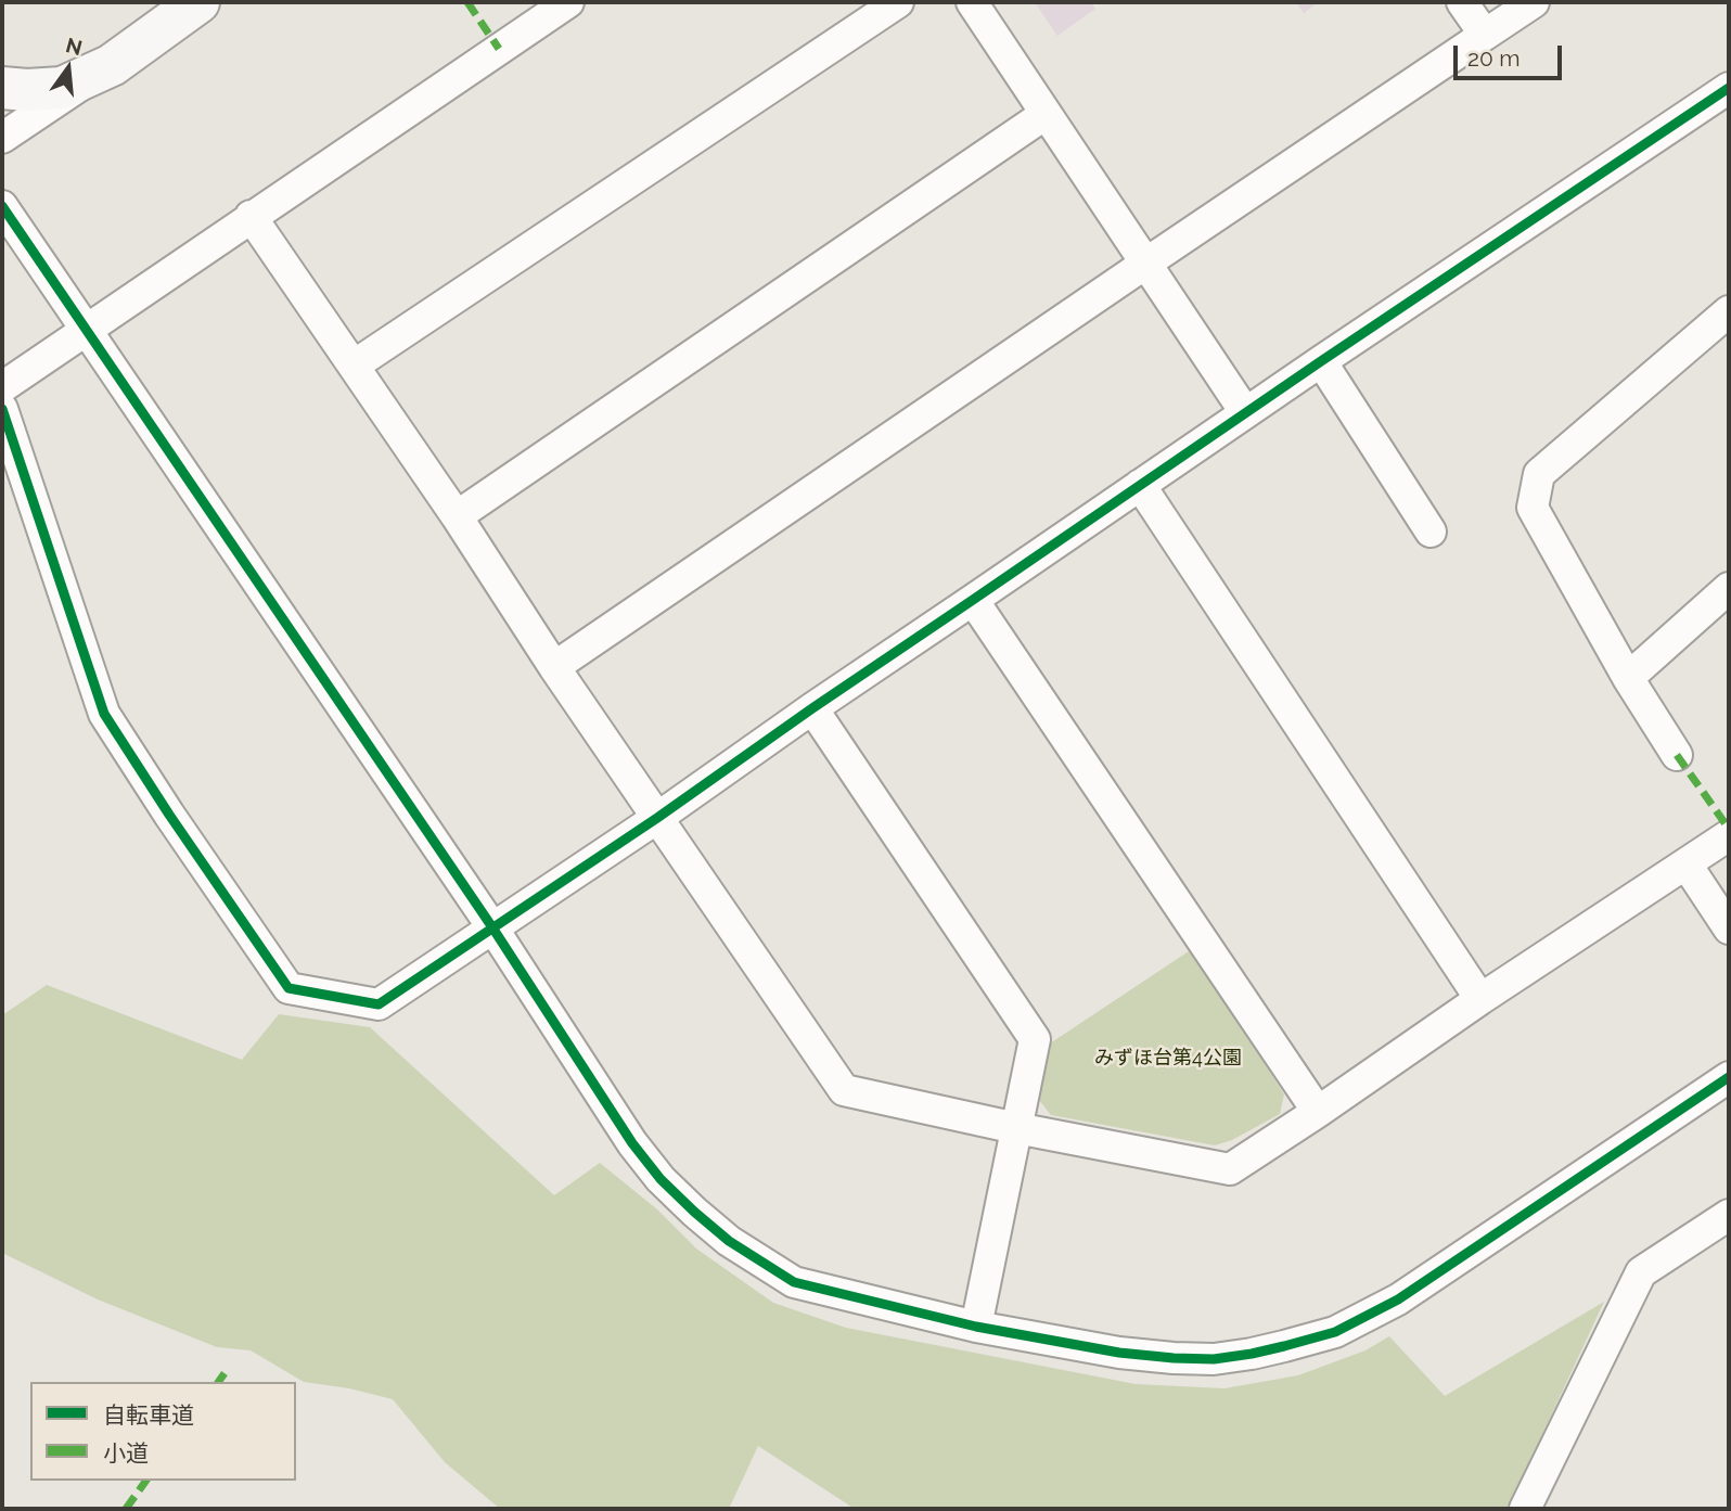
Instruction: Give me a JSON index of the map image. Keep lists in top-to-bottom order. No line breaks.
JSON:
{"parks":["みずほ台第4公園"],"legend":["自転車道","小道"],"scale_bar":"20 m","north":"top"}
